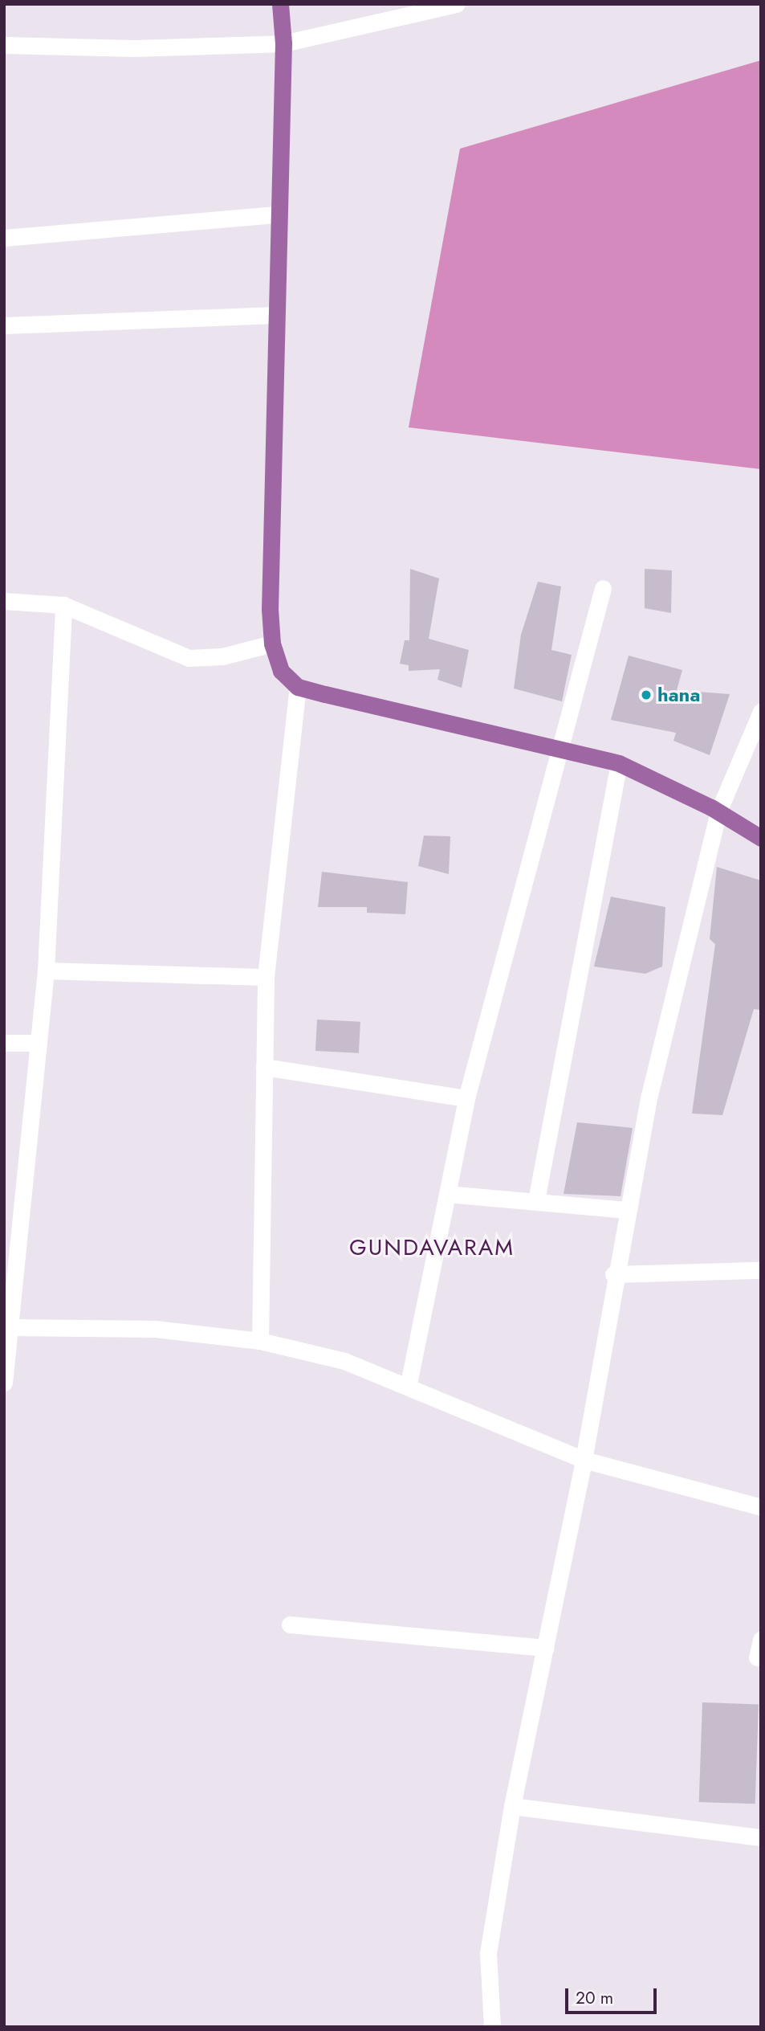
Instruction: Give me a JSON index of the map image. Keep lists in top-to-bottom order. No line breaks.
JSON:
{"districts":["GUNDAVARAM"],"places":["hana"],"scale_bar":"20 m"}
